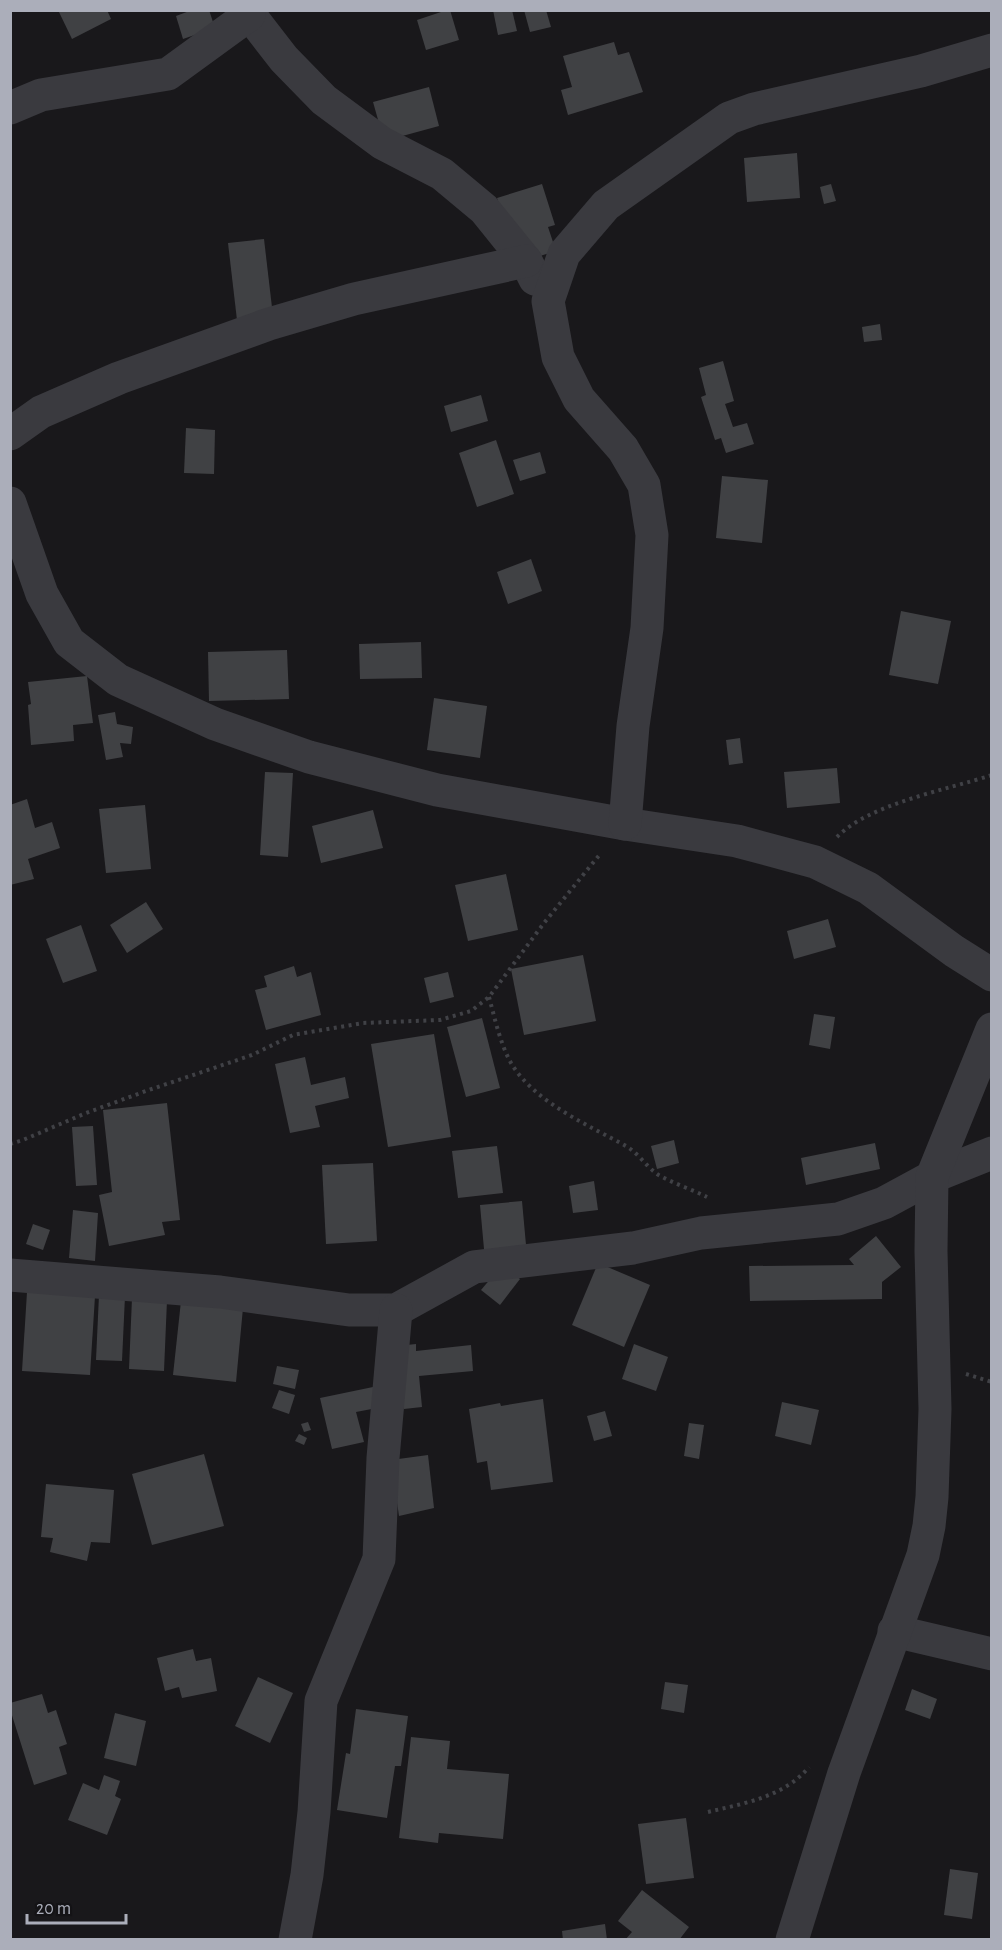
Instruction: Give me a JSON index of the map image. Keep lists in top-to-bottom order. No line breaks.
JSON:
{"scale_bar":"20 m"}
